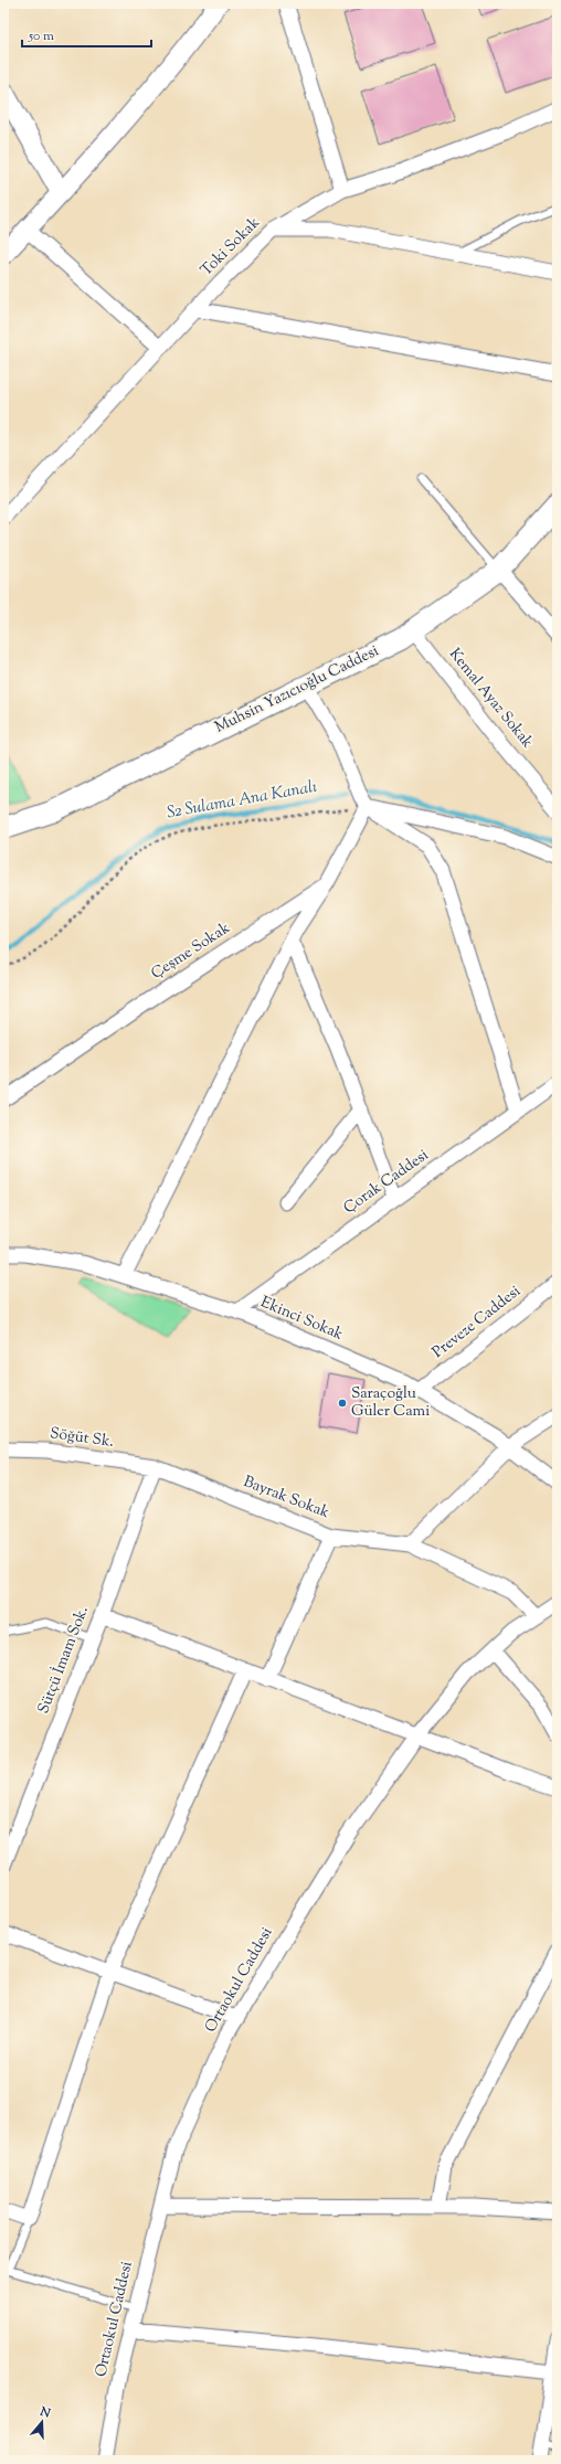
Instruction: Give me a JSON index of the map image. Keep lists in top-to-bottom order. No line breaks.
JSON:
{"streets":{"main road":["Muhsin Yazıcıoğlu Caddesi"],"street":["Toki Sokak","Kemal Ayaz Sokak","Çeşme Sokak","Çorak Caddesi","Ekinci Sokak","Preveze Caddesi","Söğüt Sk.","Bayrak Sokak","Sütçü İmam Sok.","Ortaokul Caddesi"]},"crossings":[["Muhsin Yazıcıoğlu Caddesi","Kemal Ayaz Sokak"],["Çorak Caddesi","Ekinci Sokak"],["Ekinci Sokak","Preveze Caddesi"],["Söğüt Sk.","Bayrak Sokak"],["Söğüt Sk.","Sütçü İmam Sok."],["Bayrak Sokak","Sütçü İmam Sok."],["Bayrak Sokak","Ortaokul Caddesi"]],"water":["S2 Sulama Ana Kanalı"],"places":["Saraçoğlu Güler Cami"],"scale_bar":"50 m","north":"top"}
